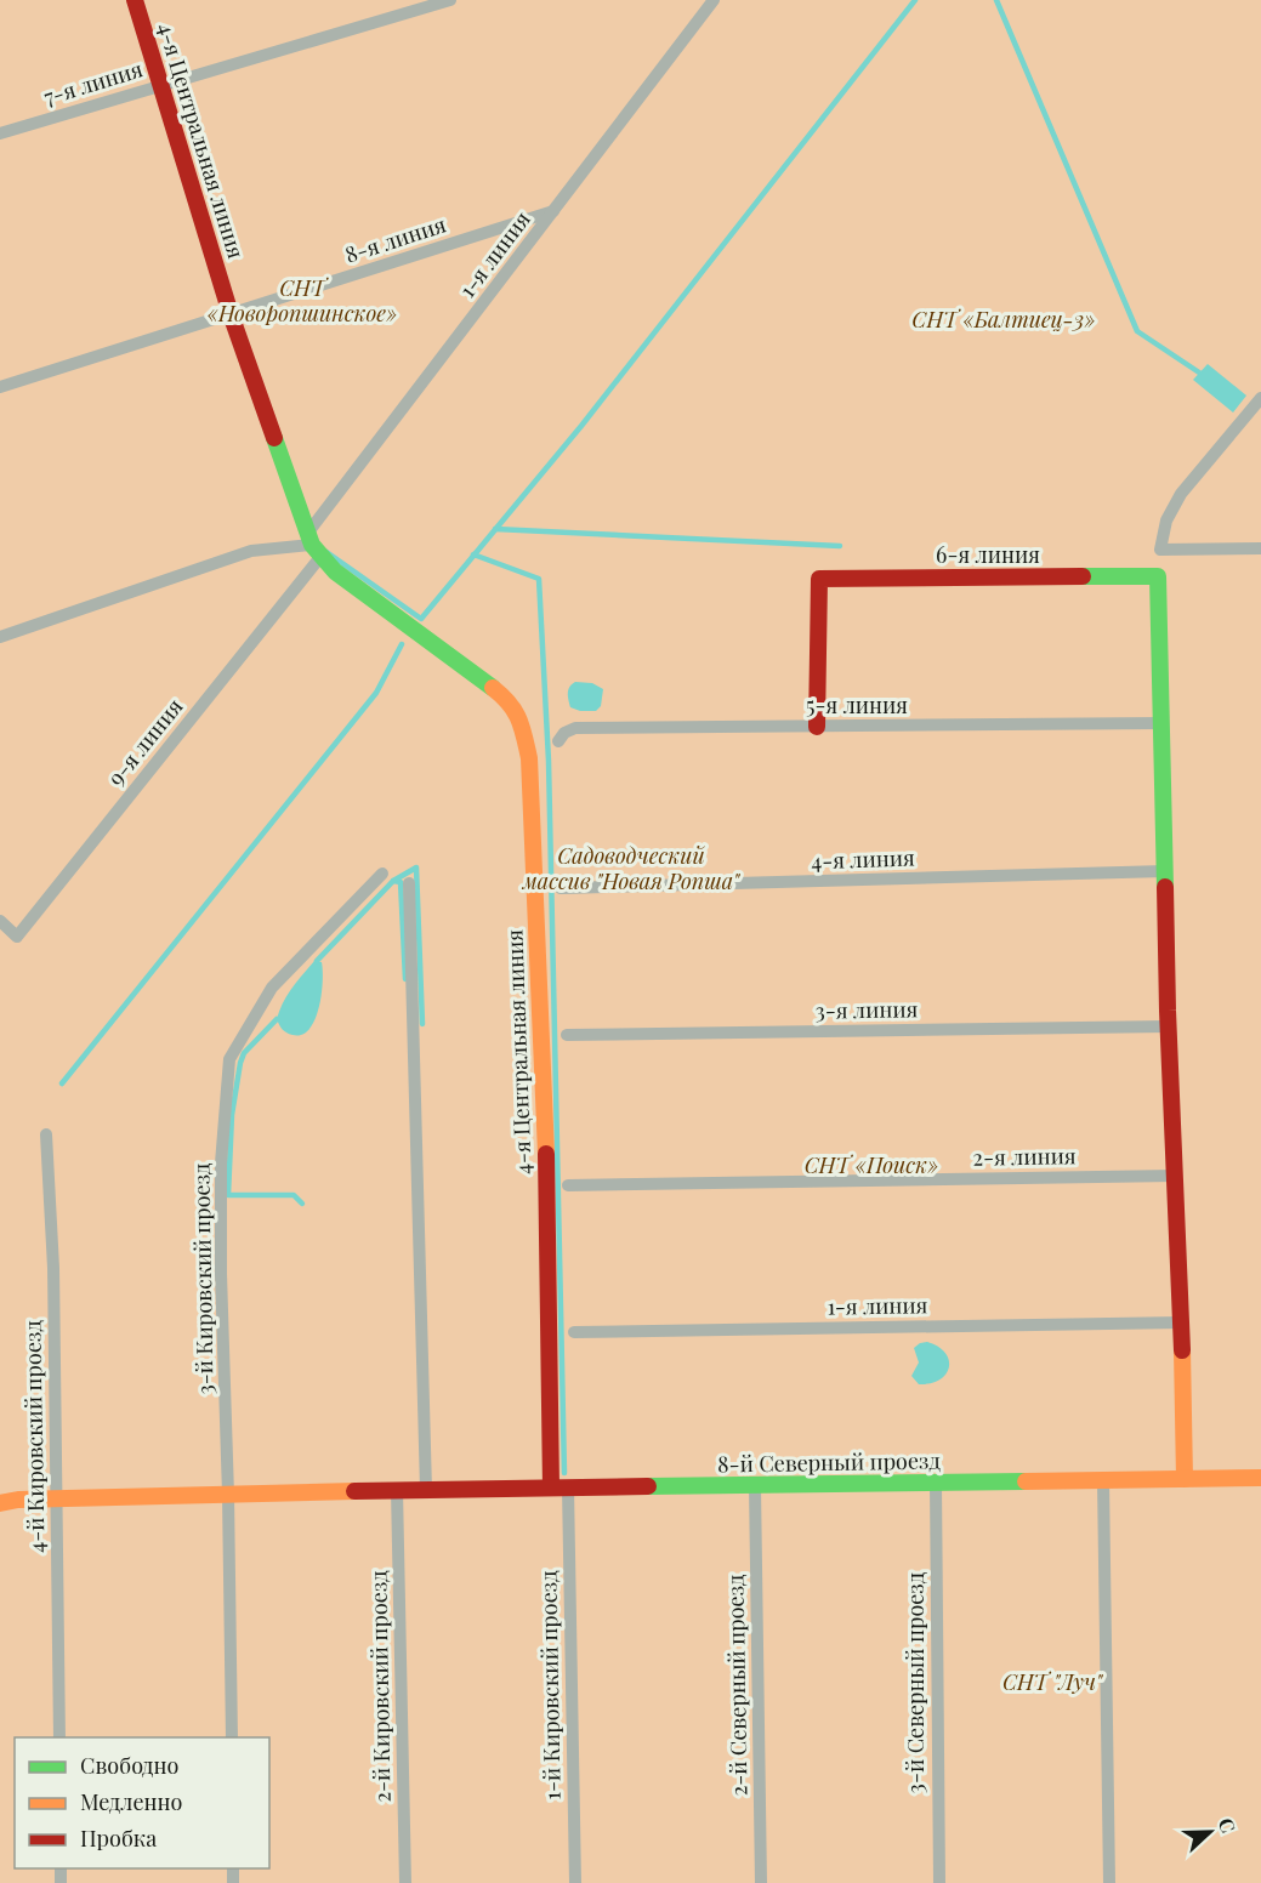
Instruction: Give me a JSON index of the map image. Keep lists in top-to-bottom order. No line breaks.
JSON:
{"streets":{"street":["7-я линия","4-я Центральная линия","8-я линия","1-я линия","6-я линия","5-я линия","9-я линия","4-я линия","3-я линия","2-я линия","3-й Кировский проезд","4-й Кировский проезд","8-й Северный проезд","3-й Северный проезд","1-й Кировский проезд","2-й Северный проезд","2-й Кировский проезд"]},"crossings":[["7-я линия","4-я Центральная линия"],["4-я Центральная линия","8-я линия"],["4-я Центральная линия","1-я линия"],["4-я Центральная линия","9-я линия"],["4-я Центральная линия","8-й Северный проезд"],["4-я Центральная линия","1-й Кировский проезд"],["8-я линия","1-я линия"],["1-я линия","9-я линия"],["6-я линия","5-я линия"],["3-й Кировский проезд","8-й Северный проезд"],["4-й Кировский проезд","8-й Северный проезд"],["8-й Северный проезд","3-й Северный проезд"],["8-й Северный проезд","1-й Кировский проезд"],["8-й Северный проезд","2-й Северный проезд"],["8-й Северный проезд","2-й Кировский проезд"]],"parks":["СНТ «Новоропшинское»","СНТ «Балтиец-3»","Садоводческий массив \"Новая Ропша\"","СНТ «Поиск»","СНТ \"Луч\""],"legend":["Свободно","Медленно","Пробка"],"north":"right"}
